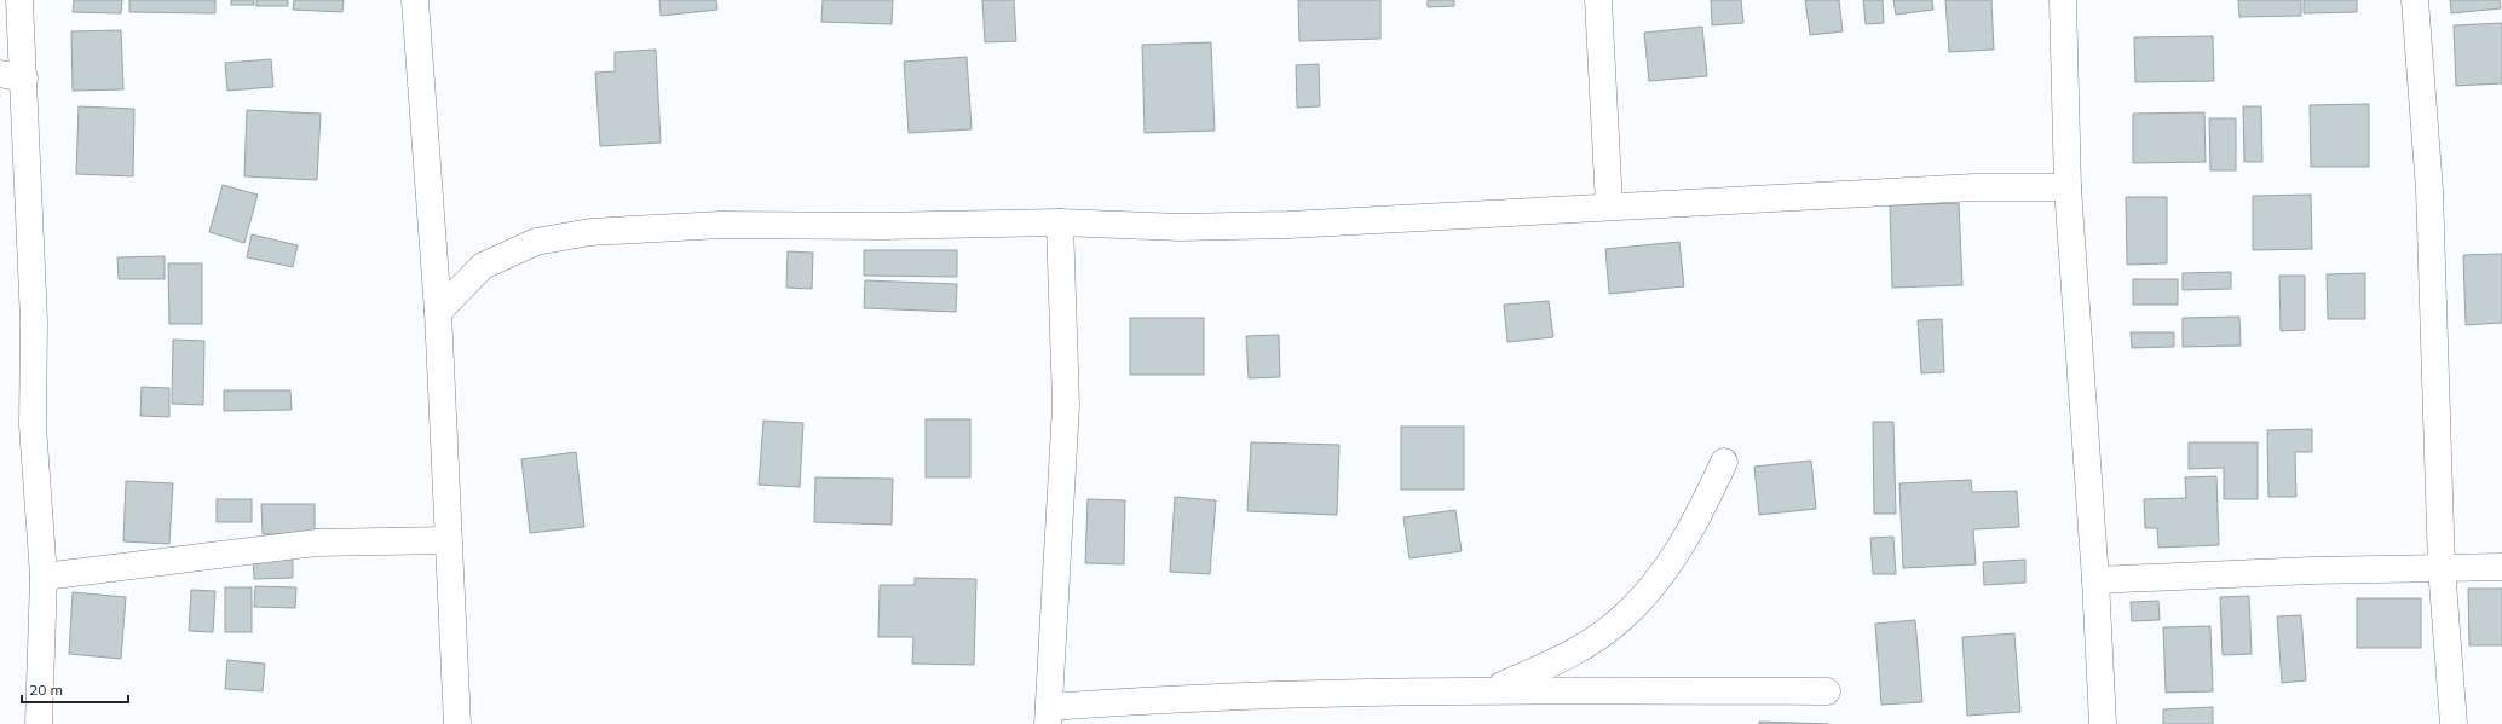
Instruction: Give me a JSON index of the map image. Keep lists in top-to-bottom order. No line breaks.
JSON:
{"scale_bar":"20 m"}
